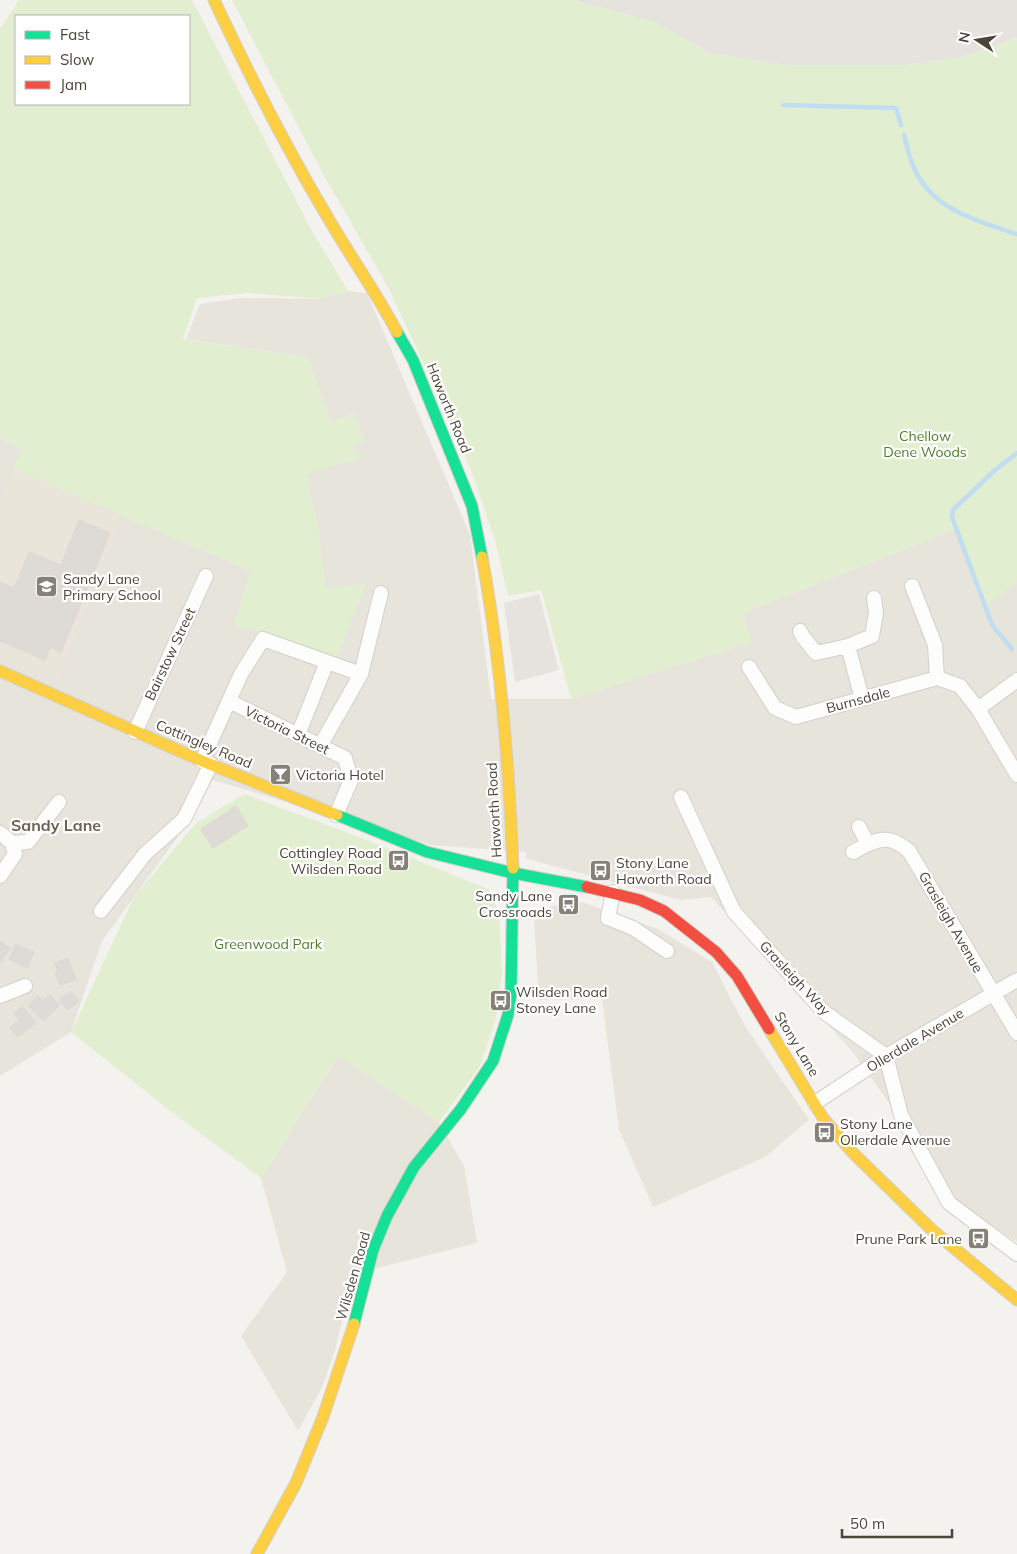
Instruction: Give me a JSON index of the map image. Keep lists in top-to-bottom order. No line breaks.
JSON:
{"streets":{"main road":["Haworth Road","Cottingley Road","Stony Lane","Wilsden Road"],"street":["Bairstow Street","Burnsdale","Victoria Street","Grasleigh Avenue","Grasleigh Way","Ollerdale Avenue"]},"crossings":[["Haworth Road","Cottingley Road"],["Haworth Road","Stony Lane"],["Haworth Road","Wilsden Road"],["Bairstow Street","Cottingley Road"],["Victoria Street","Cottingley Road"],["Cottingley Road","Stony Lane"],["Cottingley Road","Wilsden Road"],["Grasleigh Avenue","Ollerdale Avenue"],["Grasleigh Way","Ollerdale Avenue"],["Ollerdale Avenue","Stony Lane"],["Stony Lane","Wilsden Road"]],"districts":["Sandy Lane"],"parks":["Chellow Dene Woods","Greenwood Park"],"places":{"school or university":["Sandy Lane Primary School"],"bar":["Victoria Hotel"],"bus stop":["Cottingley Road Wilsden Road","Stony Lane Haworth Road","Sandy Lane Crossroads","Wilsden Road Stoney Lane","Stony Lane Ollerdale Avenue","Prune Park Lane"]},"legend":["Fast","Slow","Jam"],"scale_bar":"50 m","north":"left"}
